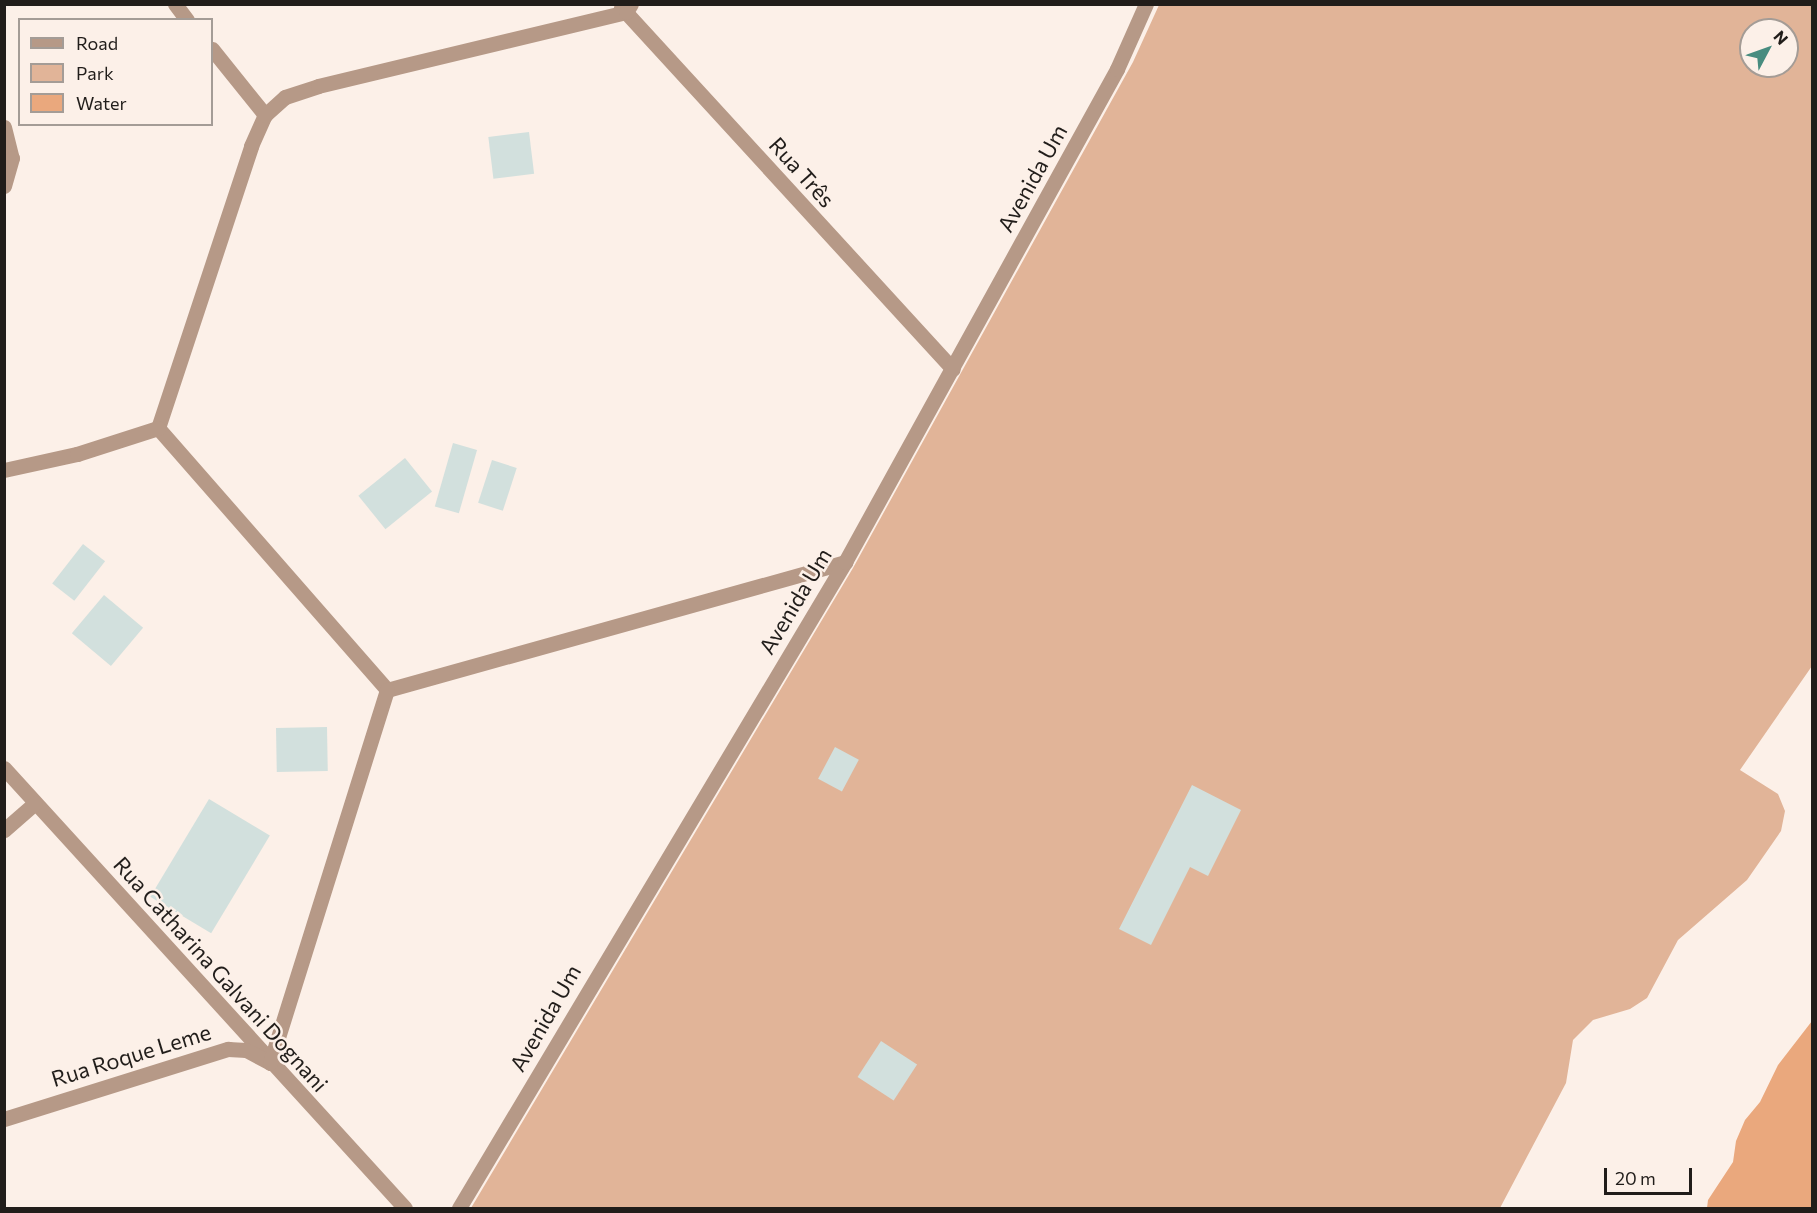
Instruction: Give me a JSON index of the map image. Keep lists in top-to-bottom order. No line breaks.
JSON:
{"streets":{"street":["Rua Três","Avenida Um","Rua Catharina Galvani Dognani","Rua Roque Leme"]},"crossings":[["Rua Três","Avenida Um"],["Rua Catharina Galvani Dognani","Rua Roque Leme"]],"legend":["Road","Park","Water"],"scale_bar":"20 m","north":"top right"}
